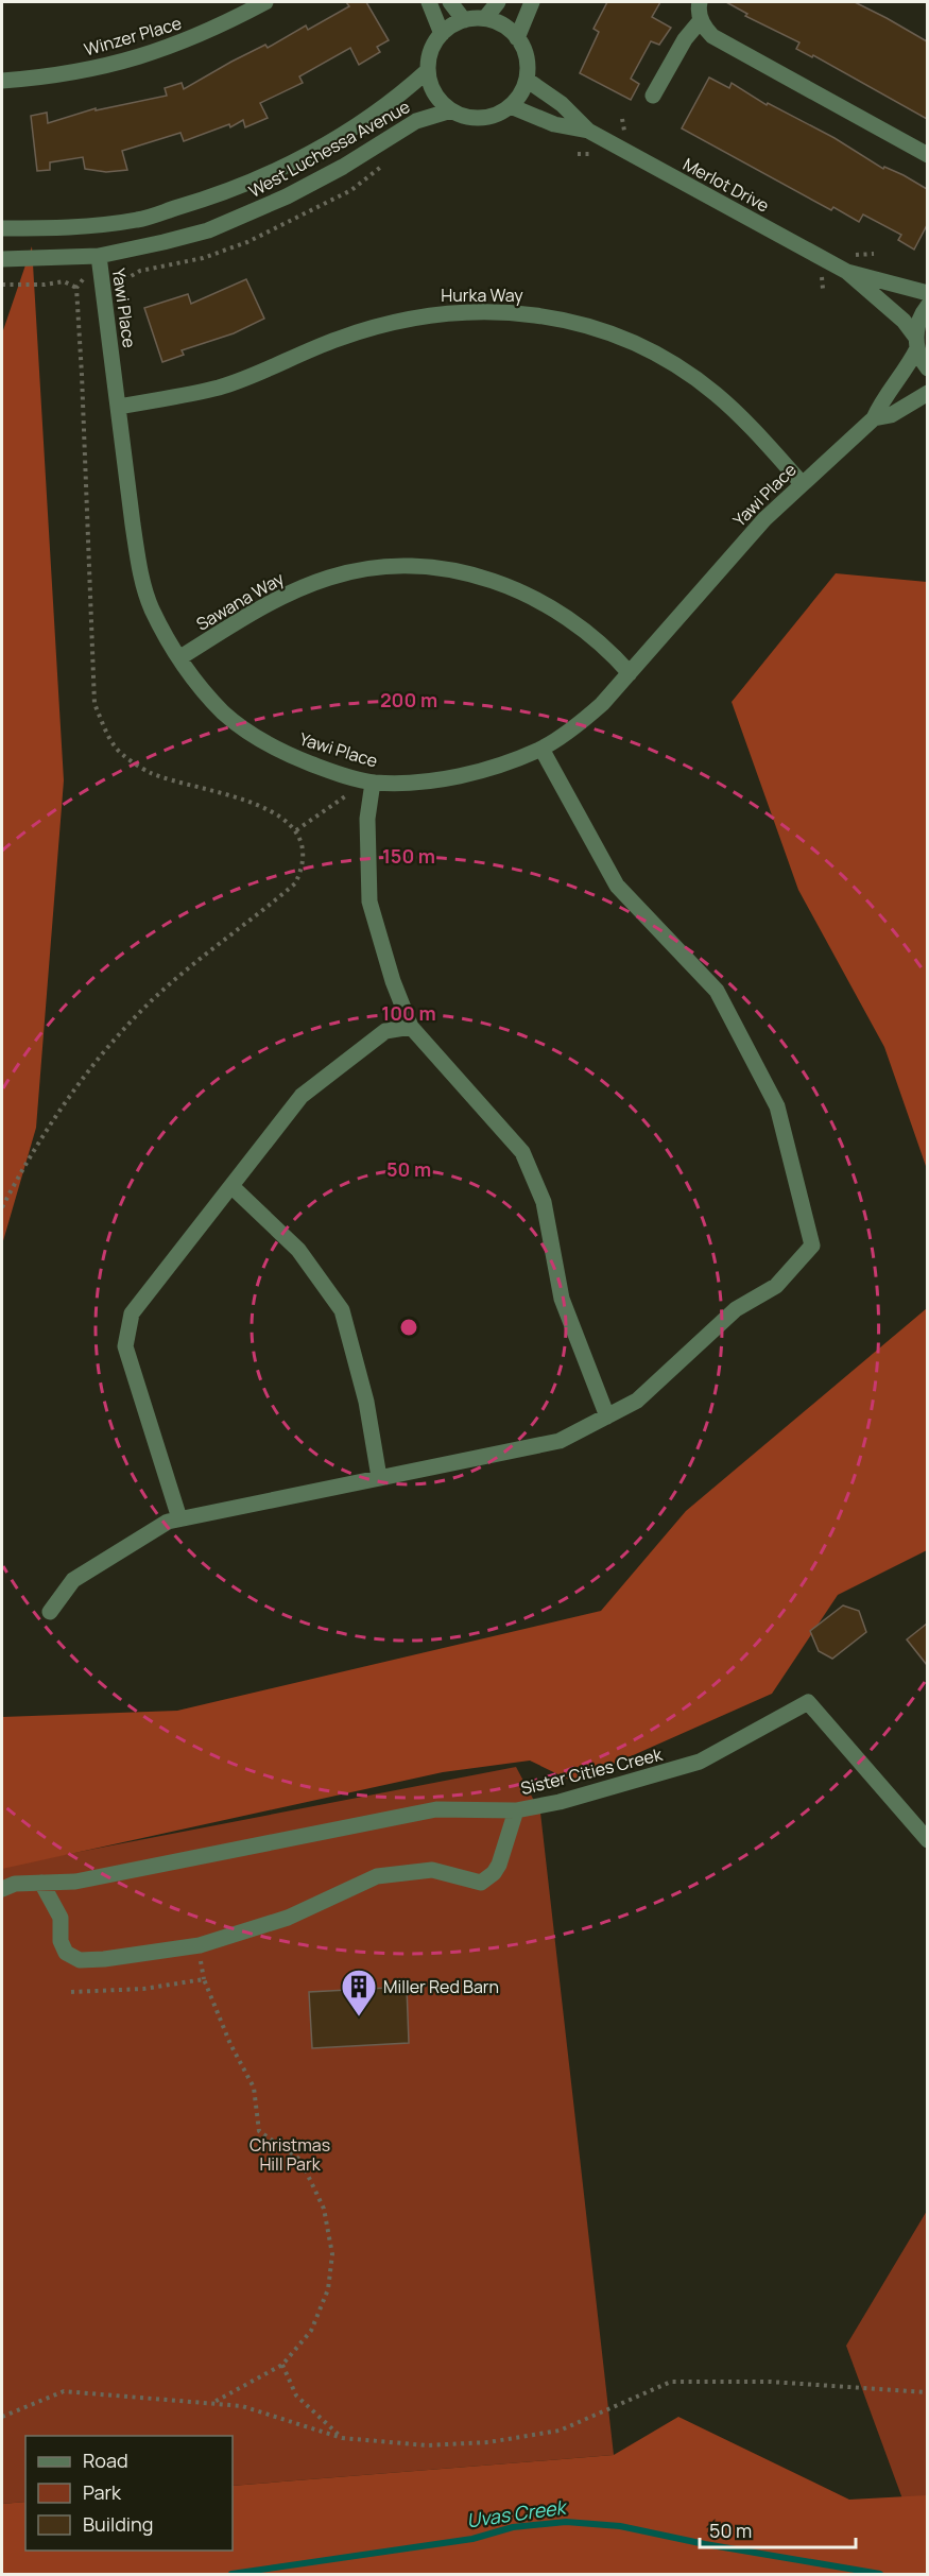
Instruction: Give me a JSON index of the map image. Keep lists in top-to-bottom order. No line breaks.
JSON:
{"streets":{"street":["Winzer Place","West Luchessa Avenue","Merlot Drive","Hurka Way","Yawi Place","Sawana Way","Sister Cities Creek"]},"crossings":[["West Luchessa Avenue","Merlot Drive"],["West Luchessa Avenue","Yawi Place"],["Hurka Way","Yawi Place"],["Yawi Place","Sawana Way"]],"water":["Uvas Creek"],"parks":["Christmas Hill Park"],"places":{"building":["Miller Red Barn"]},"legend":["Road","Park","Building"],"scale_bar":"50 m","rings":["200 m","150 m","100 m","50 m"]}
